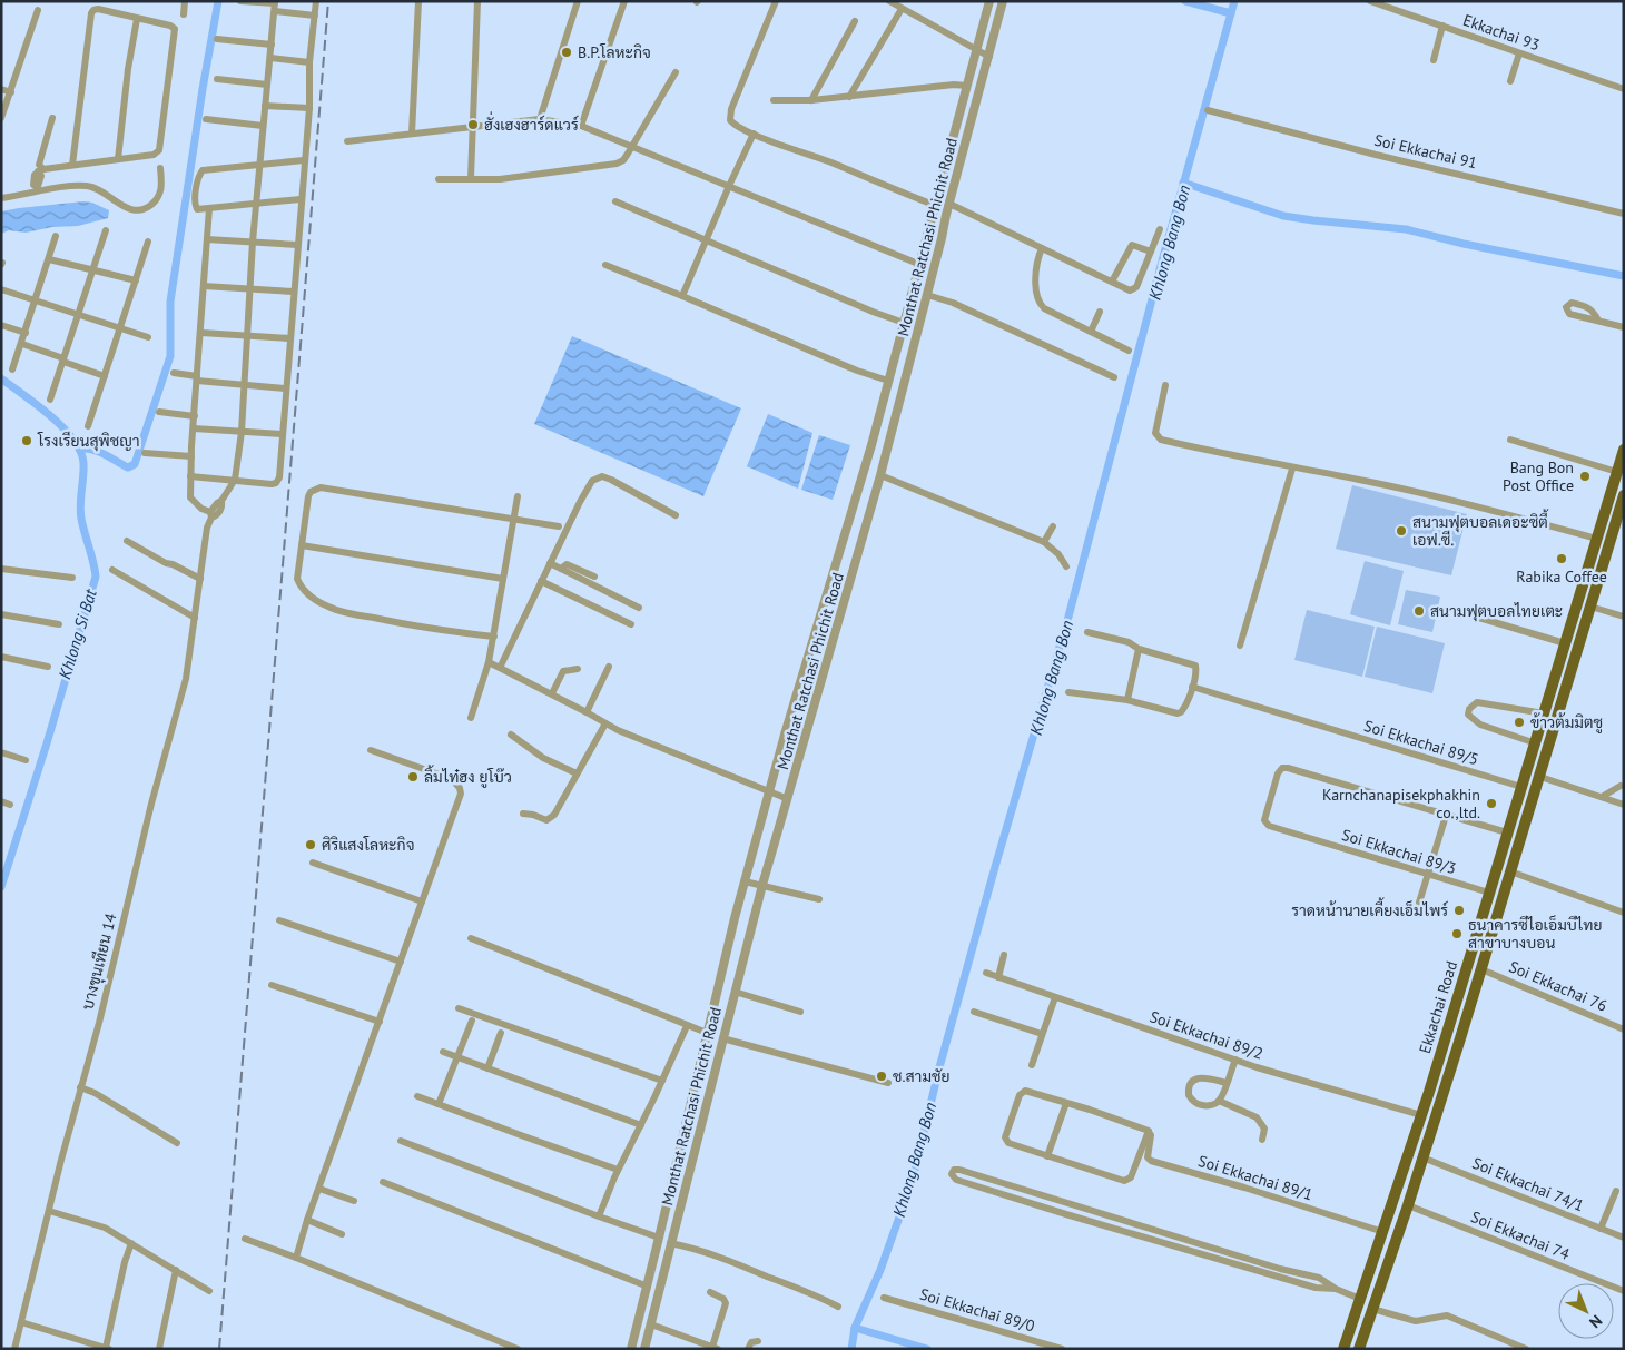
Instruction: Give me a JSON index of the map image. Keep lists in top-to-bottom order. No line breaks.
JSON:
{"streets":{"main road":["Ekkachai Road"],"street":["Ekkachai 93","Soi Ekkachai 91","Monthat Ratchasi Phichit Road","Soi Ekkachai 89/5","Soi Ekkachai 89/3","บางขุนเทียน 14","Soi Ekkachai 76","Soi Ekkachai 89/2","Soi Ekkachai 89/1","Soi Ekkachai 74/1","Soi Ekkachai 74","Soi Ekkachai 89/0"]},"crossings":[["Soi Ekkachai 89/5","Ekkachai Road"],["Soi Ekkachai 89/3","Ekkachai Road"],["Soi Ekkachai 76","Ekkachai Road"],["Ekkachai Road","Soi Ekkachai 89/2"],["Ekkachai Road","Soi Ekkachai 89/1"],["Ekkachai Road","Soi Ekkachai 74/1"],["Ekkachai Road","Soi Ekkachai 74"]],"water":["Khlong Bang Bon","Khlong Si Bat"],"places":["B.P.โลหะกิจ","ฮั่งเฮงฮาร์ดแวร์","โรงเรียนสุพิชญา","Bang Bon Post Office","สนามฟุตบอลเดอะซิตี้ เอฟ.ซี.","Rabika Coffee","สนามฟุตบอลไทยเตะ","ข้าวต้มมิตซู","ลิ้มไท๋ฮง ยูโบ๊ว","Karnchanapisekphakhin co.,ltd.","ศิริแสงโลหะกิจ","ราดหน้านายเคี้ยงเอ็มไพร์","ธนาคารซีไอเอ็มบีไทย สาขาบางบอน","ช.สามชัย"],"north":"bottom right"}
